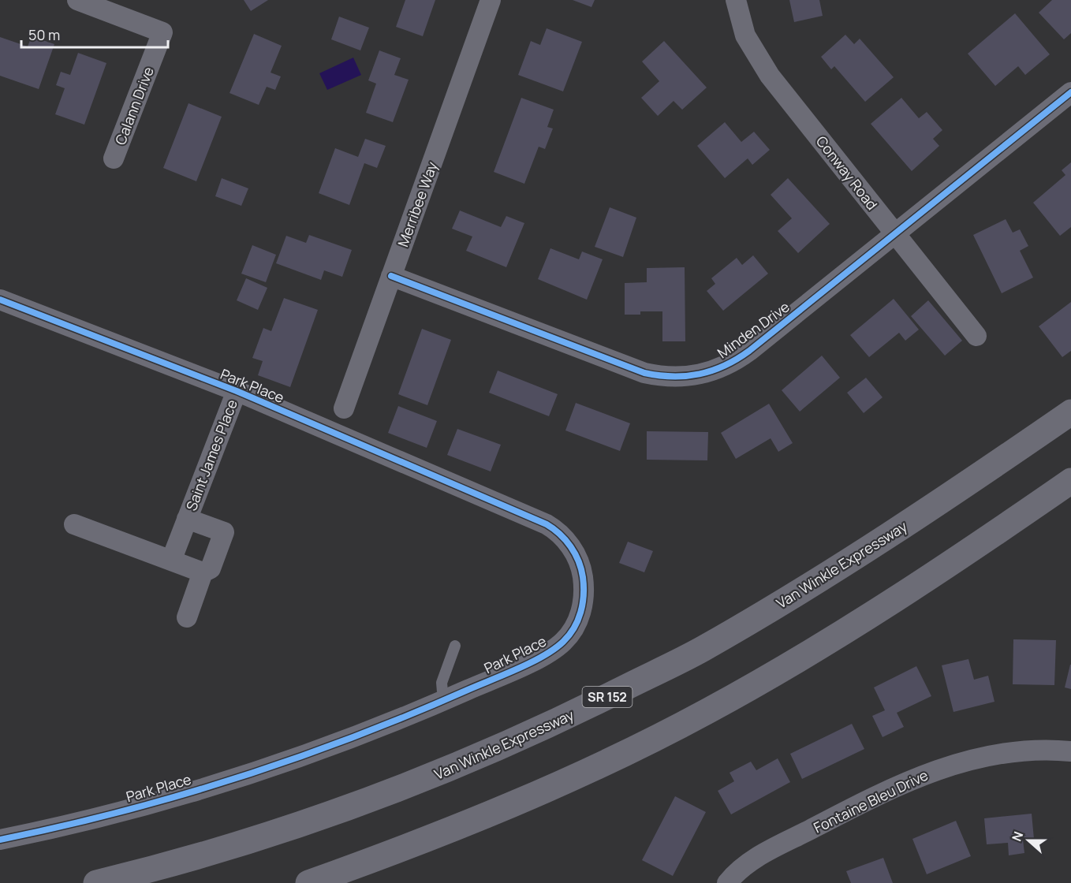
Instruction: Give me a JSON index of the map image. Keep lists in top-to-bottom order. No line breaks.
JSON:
{"streets":{"main road":["Van Winkle Expressway","SR 152"],"street":["Calann Drive","Conway Road","Merribee Way","Minden Drive","Park Place","Saint James Place","Fontaine Bleu Drive"]},"crossings":[["Conway Road","Minden Drive"],["Merribee Way","Minden Drive"],["Park Place","Saint James Place"]],"scale_bar":"50 m","north":"left"}
